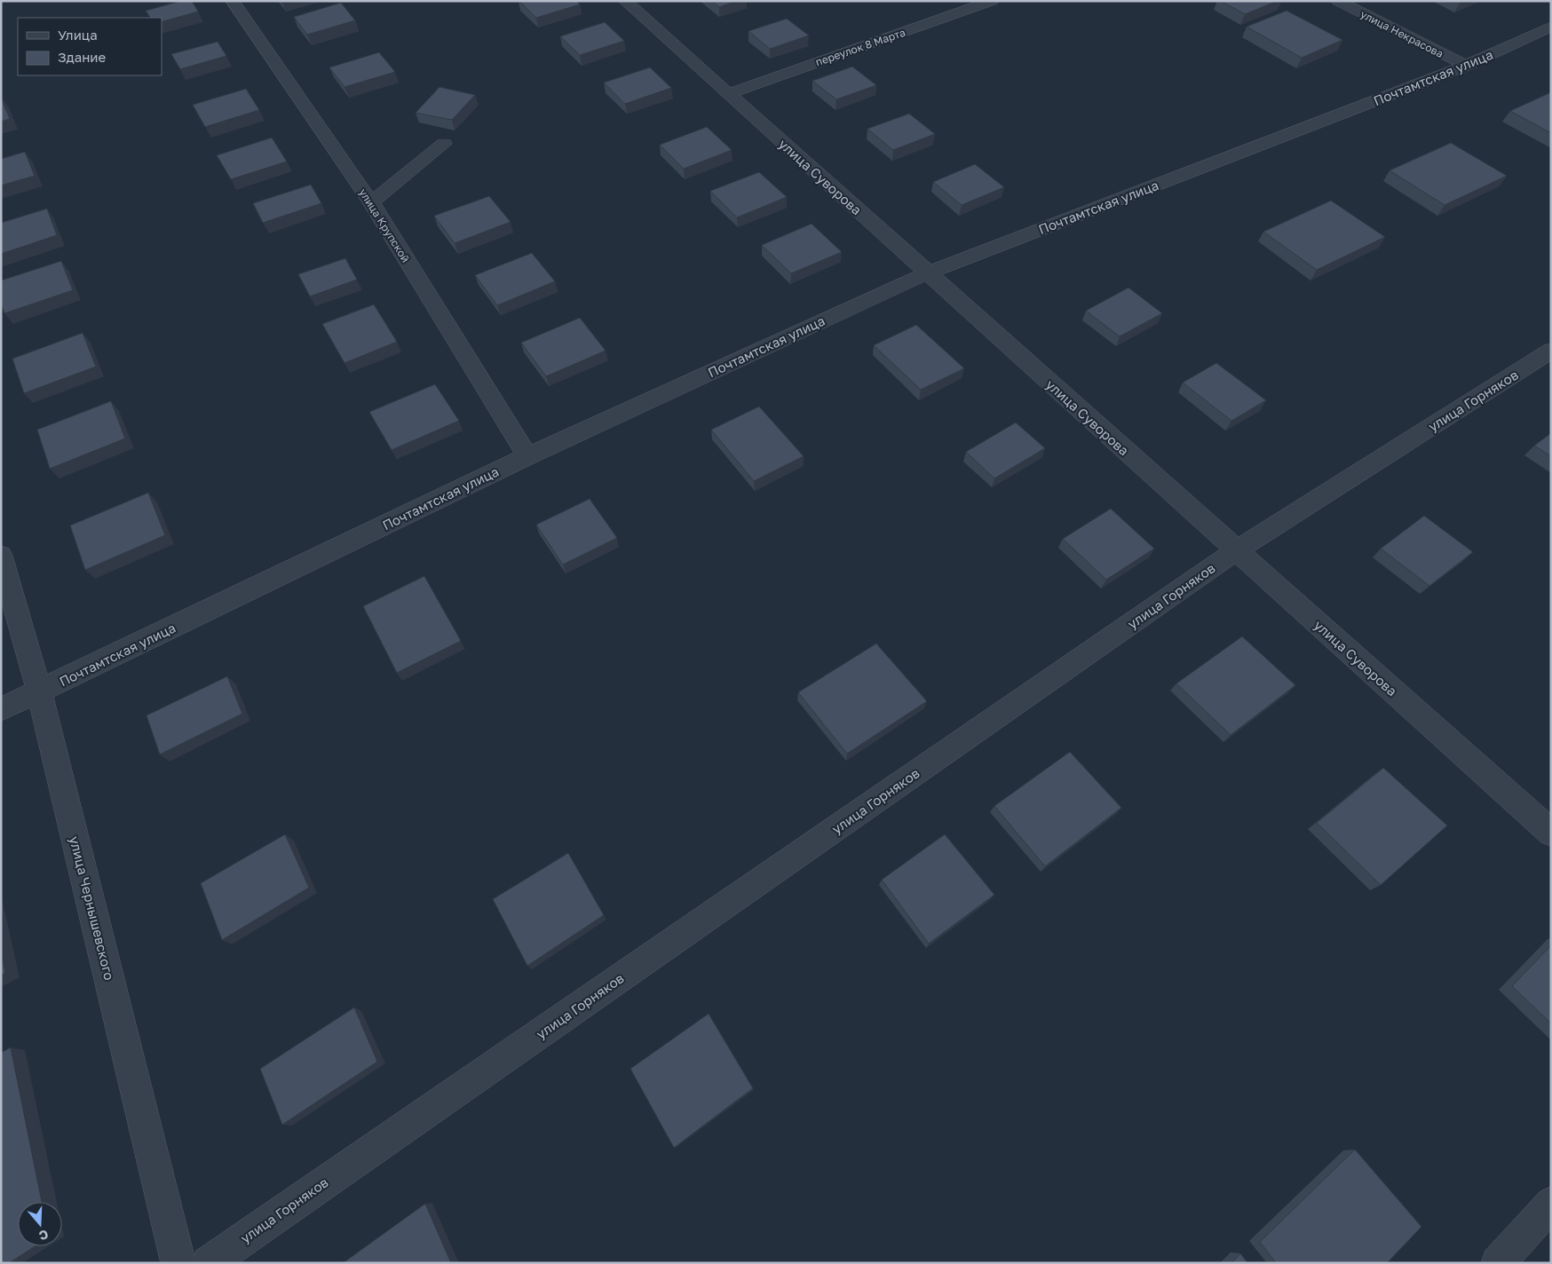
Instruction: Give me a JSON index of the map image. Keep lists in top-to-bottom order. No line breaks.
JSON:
{"streets":{"street":["улица Некрасова","переулок 8 Марта","Почтамтская улица","улица Суворова","улица Крупской","улица Горняков","улица Чернышевского"]},"crossings":[["улица Некрасова","Почтамтская улица"],["переулок 8 Марта","улица Суворова"],["Почтамтская улица","улица Суворова"],["Почтамтская улица","улица Крупской"],["Почтамтская улица","улица Чернышевского"],["улица Суворова","улица Горняков"]],"legend":["Улица","Здание"],"north":"bottom"}
